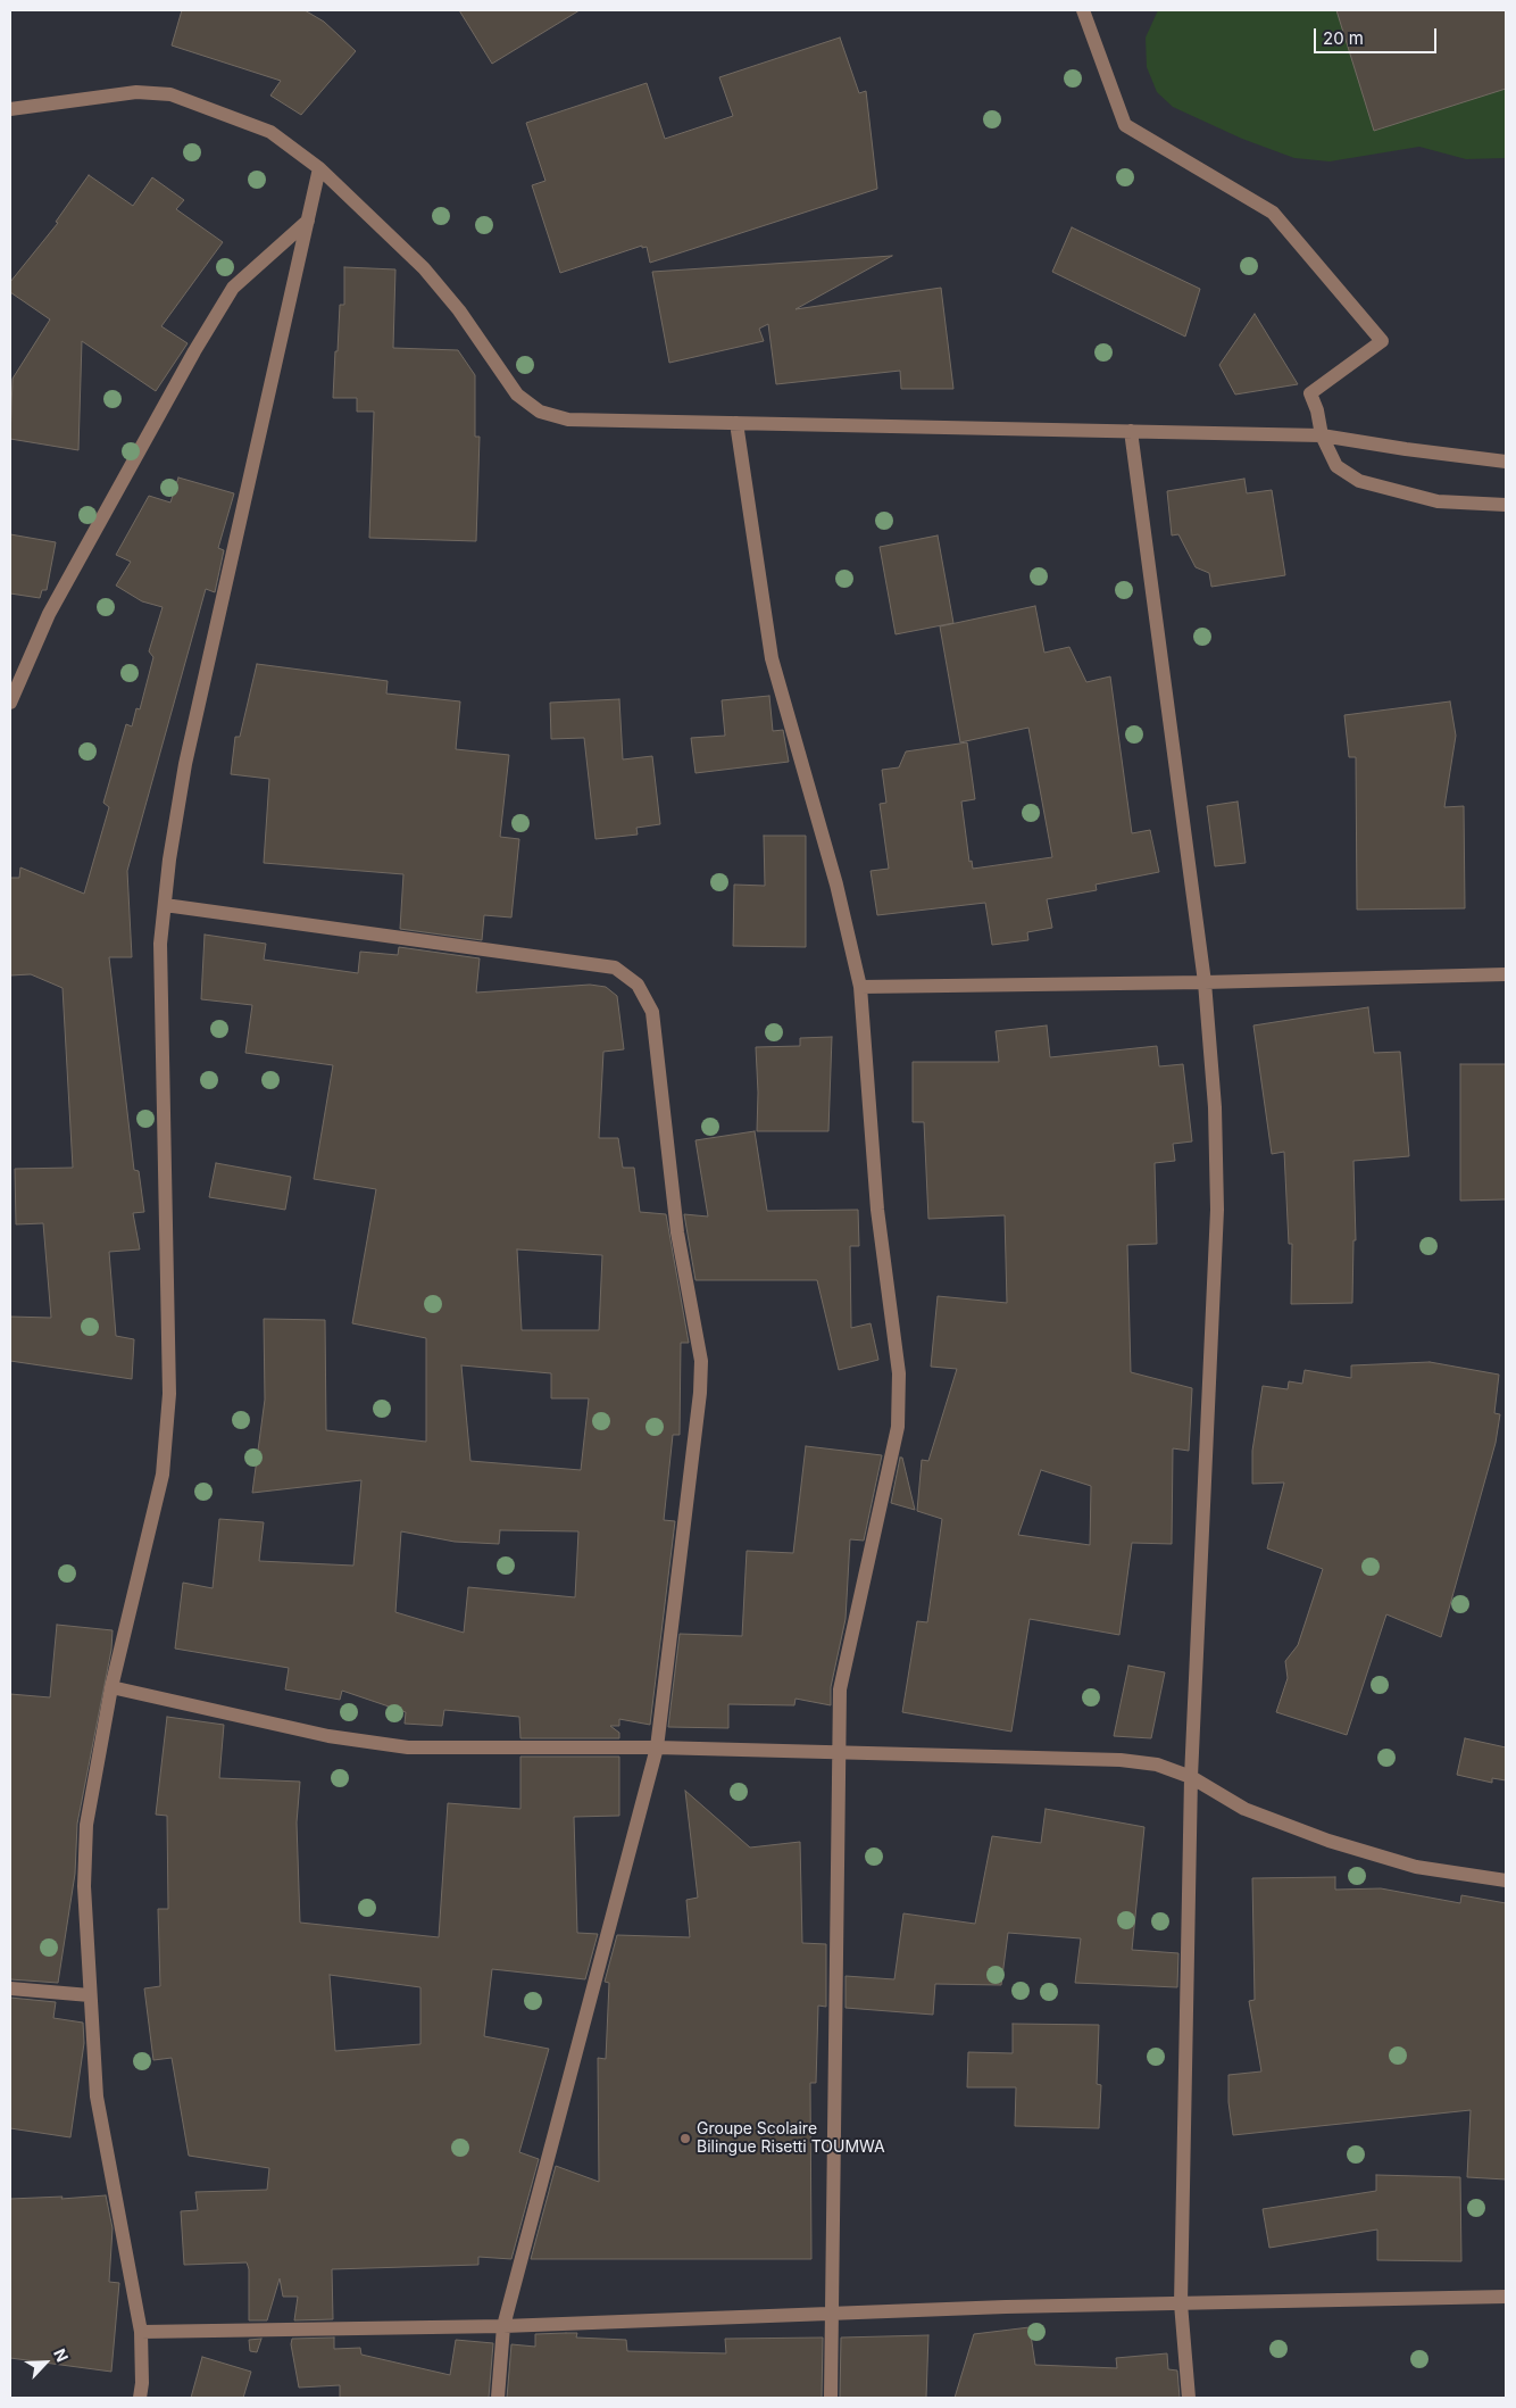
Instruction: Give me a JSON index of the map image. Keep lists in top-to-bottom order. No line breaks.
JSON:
{"places":["Groupe Scolaire Bilingue Risetti TOUMWA"],"scale_bar":"20 m","north":"top right"}
